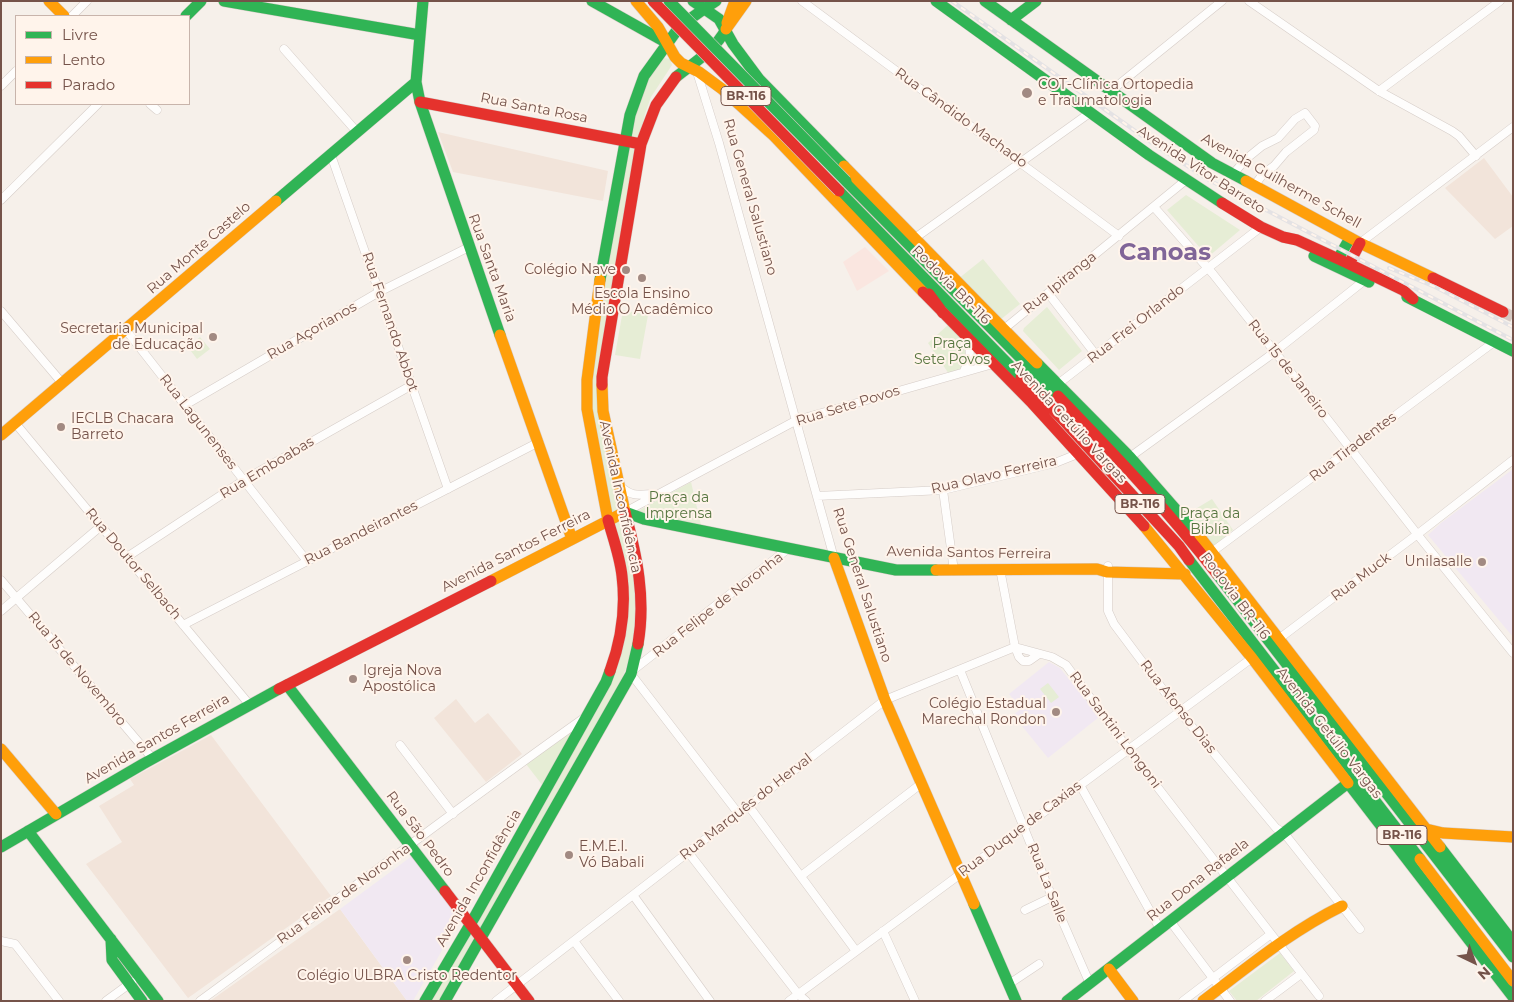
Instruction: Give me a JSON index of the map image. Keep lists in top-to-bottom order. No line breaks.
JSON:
{"streets":{"main road":["BR-116","Rua Santa Rosa","Avenida Vitor Barreto","Avenida Guilherme Schell","Rua General Salustiano","Rua Monte Castelo","Rua Santa Maria","Rodovia BR-116","Avenida Getúlio Vargas","Avenida Inconfidência","Avenida Santos Ferreira","Rua São Pedro","Rua Dona Rafaela"],"street":["Rua Cândido Machado","Rua Ipiranga","Rua Fernando Abbot","Rua Frei Orlando","Rua Açorianos","Rua 15 de Janeiro","Rua Sete Povos","Rua Lagunenses","Rua Tiradentes","Rua Emboabas","Rua Olavo Ferreira","Rua Bandeirantes","Rua Doutor Selbach","Rua Muck","Rua Felipe de Noronha","Rua 15 de Novembro","Rua Afonso Dias","Rua Santini Longoni","Rua Marquês do Herval","Rua Duque de Caxias","Rua La Salle"]},"crossings":[["BR-116","Rodovia BR-116"],["BR-116","Avenida Getúlio Vargas"],["Rua Santa Rosa","Rua Santa Maria"],["Rua Santa Rosa","Avenida Inconfidência"],["Rua Cândido Machado","Rua Ipiranga"],["Avenida Vitor Barreto","Rua Ipiranga"],["Avenida Vitor Barreto","Rua Frei Orlando"],["Rua General Salustiano","Rua Sete Povos"],["Rua General Salustiano","Avenida Getúlio Vargas"],["Rua General Salustiano","Rua Olavo Ferreira"],["Rua General Salustiano","Avenida Inconfidência"],["Rua General Salustiano","Avenida Santos Ferreira"],["Rua General Salustiano","Rua Marquês do Herval"],["Rua General Salustiano","Rua Duque de Caxias"],["Rua Monte Castelo","Rua Santa Maria"],["Rua Monte Castelo","Rua Fernando Abbot"],["Rua Monte Castelo","Rua Lagunenses"],["Rua Monte Castelo","Rua Doutor Selbach"],["Rua Santa Maria","Rua Açorianos"],["Rua Santa Maria","Rua Bandeirantes"],["Rua Santa Maria","Avenida Santos Ferreira"],["Rua Ipiranga","Rua 15 de Janeiro"],["Rua Ipiranga","Avenida Getúlio Vargas"],["Rodovia BR-116","Avenida Getúlio Vargas"],["Rodovia BR-116","Rua Dona Rafaela"],["Rua Fernando Abbot","Rua Açorianos"],["Rua Fernando Abbot","Rua Emboabas"],["Rua Fernando Abbot","Rua Bandeirantes"],["Rua Frei Orlando","Rua 15 de Janeiro"],["Rua Frei Orlando","Avenida Getúlio Vargas"],["Rua Açorianos","Rua Lagunenses"],["Rua 15 de Janeiro","Rua Tiradentes"],["Rua 15 de Janeiro","Rua Muck"],["Rua Sete Povos","Avenida Getúlio Vargas"],["Rua Sete Povos","Avenida Inconfidência"],["Rua Sete Povos","Avenida Santos Ferreira"],["Rua Lagunenses","Rua Emboabas"],["Rua Lagunenses","Rua Bandeirantes"],["Avenida Getúlio Vargas","Rua Tiradentes"],["Avenida Getúlio Vargas","Rua Olavo Ferreira"],["Avenida Getúlio Vargas","Avenida Inconfidência"],["Avenida Getúlio Vargas","Avenida Santos Ferreira"],["Avenida Getúlio Vargas","Rua Muck"],["Avenida Getúlio Vargas","Rua Duque de Caxias"],["Avenida Getúlio Vargas","Rua Dona Rafaela"],["Rua Emboabas","Rua Doutor Selbach"],["Avenida Inconfidência","Avenida Santos Ferreira"],["Avenida Inconfidência","Rua Felipe de Noronha"],["Avenida Inconfidência","Rua São Pedro"],["Rua Bandeirantes","Rua Doutor Selbach"],["Avenida Santos Ferreira","Rua Doutor Selbach"],["Avenida Santos Ferreira","Rua Felipe de Noronha"],["Avenida Santos Ferreira","Rua 15 de Novembro"],["Avenida Santos Ferreira","Rua Afonso Dias"],["Avenida Santos Ferreira","Rua São Pedro"],["Rua Felipe de Noronha","Rua São Pedro"],["Rua Afonso Dias","Rua Duque de Caxias"],["Rua Afonso Dias","Rua Dona Rafaela"],["Rua Santini Longoni","Rua Marquês do Herval"],["Rua Santini Longoni","Rua Duque de Caxias"],["Rua Santini Longoni","Rua Dona Rafaela"],["Rua Marquês do Herval","Rua São Pedro"],["Rua Marquês do Herval","Rua La Salle"],["Rua Duque de Caxias","Rua La Salle"],["Rua Dona Rafaela","Rua La Salle"]],"districts":["Canoas"],"parks":["Praça Sete Povos","Praça da Imprensa","Praça da Biblía"],"places":["COT-Clínica Ortopedia e Traumatologia","Colégio Nave","Escola Ensino Médio O Acadêmico","Secretaria Municipal de Educação","IECLB Chacara Barreto","Unilasalle","Igreja Nova Apostólica","Colégio Estadual Marechal Rondon","E.M.E.I. Vó Babali","Colégio ULBRA Cristo Redentor"],"legend":["Livre","Lento","Parado"],"north":"bottom right"}
